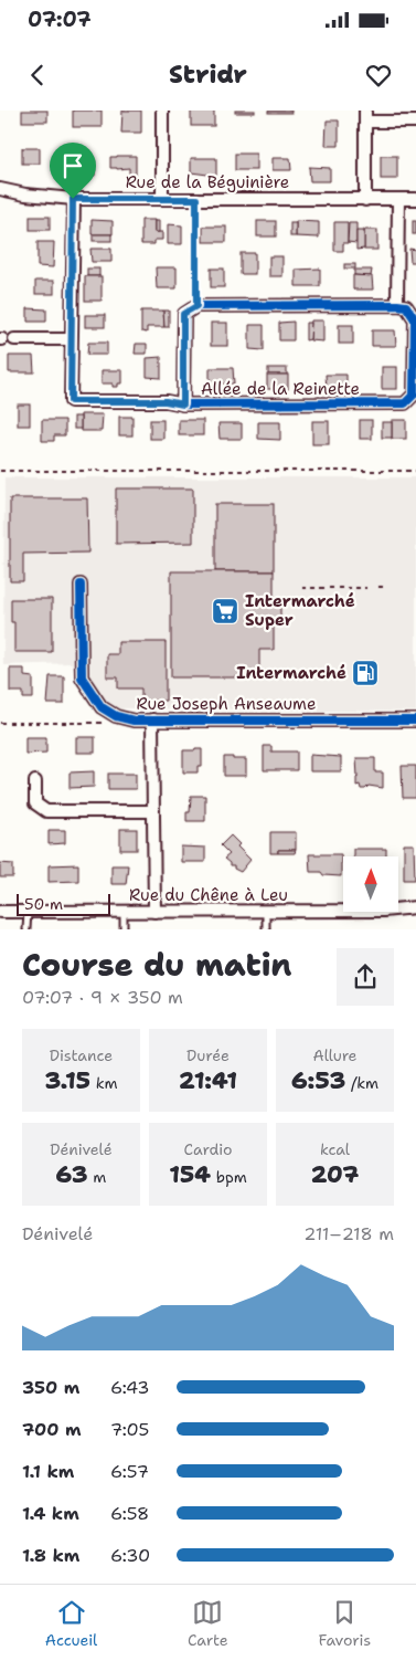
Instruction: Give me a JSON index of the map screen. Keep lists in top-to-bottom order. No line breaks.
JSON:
{"streets":{"street":["Rue de la Béguinière","Allée de la Reinette","Rue Joseph Anseaume","Rue du Chêne à Leu"]},"places":{"supermarket":["Intermarché Super"],"fuel station":["Intermarché"]},"scale_bar":"50 m","north":"top","page":{"status":"07:07","header":"Stridr","scale":"50 m","heading":["Course du matin","07:07 · 9 × 350 m"],"stats":[["Distance","3.15 km"],["Durée","21:41"],["Allure","6:53 /km"],["Dénivelé","63 m"],["Cardio","154 bpm"],["kcal","207"]],"chart":["Dénivelé","211–218 m"],"list":[{"name":"350 m","note":"6:43"},{"name":"700 m","note":"7:05"},{"name":"1.1 km","note":"6:57"},{"name":"1.4 km","note":"6:58"},{"name":"1.8 km","note":"6:30"}],"tabs":["Accueil","Carte","Favoris"]}}
